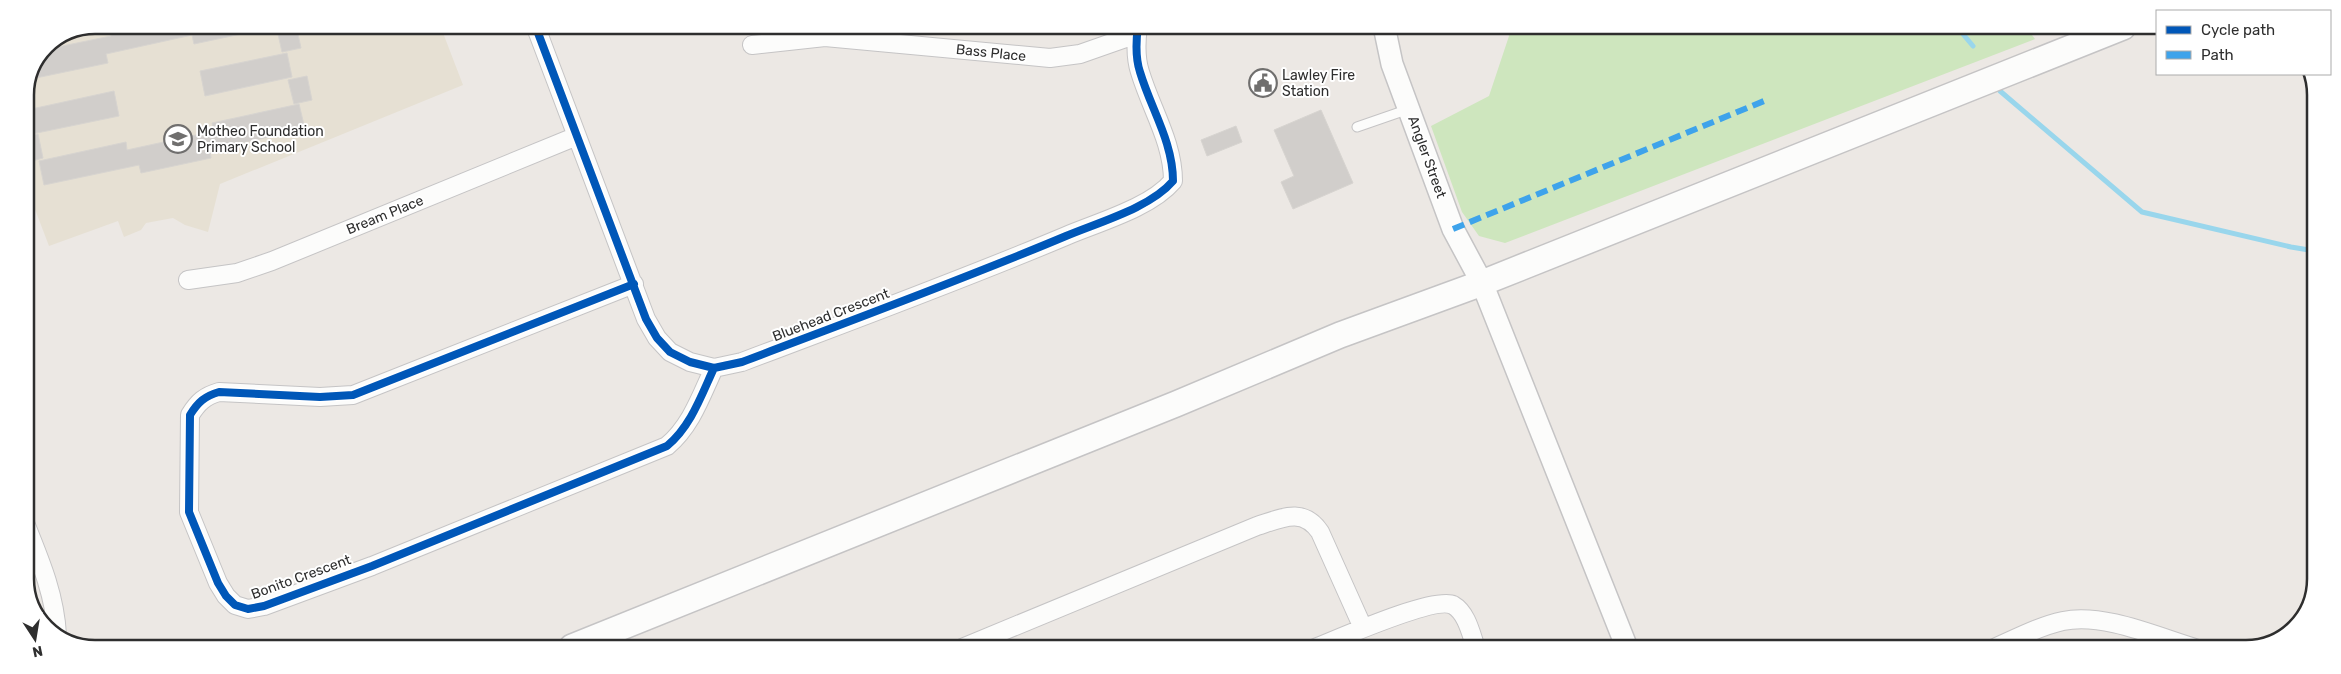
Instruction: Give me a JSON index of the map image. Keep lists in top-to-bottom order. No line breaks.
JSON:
{"streets":{"street":["Bass Place","Angler Street","Bream Place","Bluehead Crescent","Bonito Crescent"]},"crossings":[["Bream Place","Bluehead Crescent"],["Bluehead Crescent","Bonito Crescent"]],"places":{"public building":["Lawley Fire Station"],"school or university":["Motheo Foundation Primary School"]},"legend":["Cycle path","Path"],"north":"bottom"}
